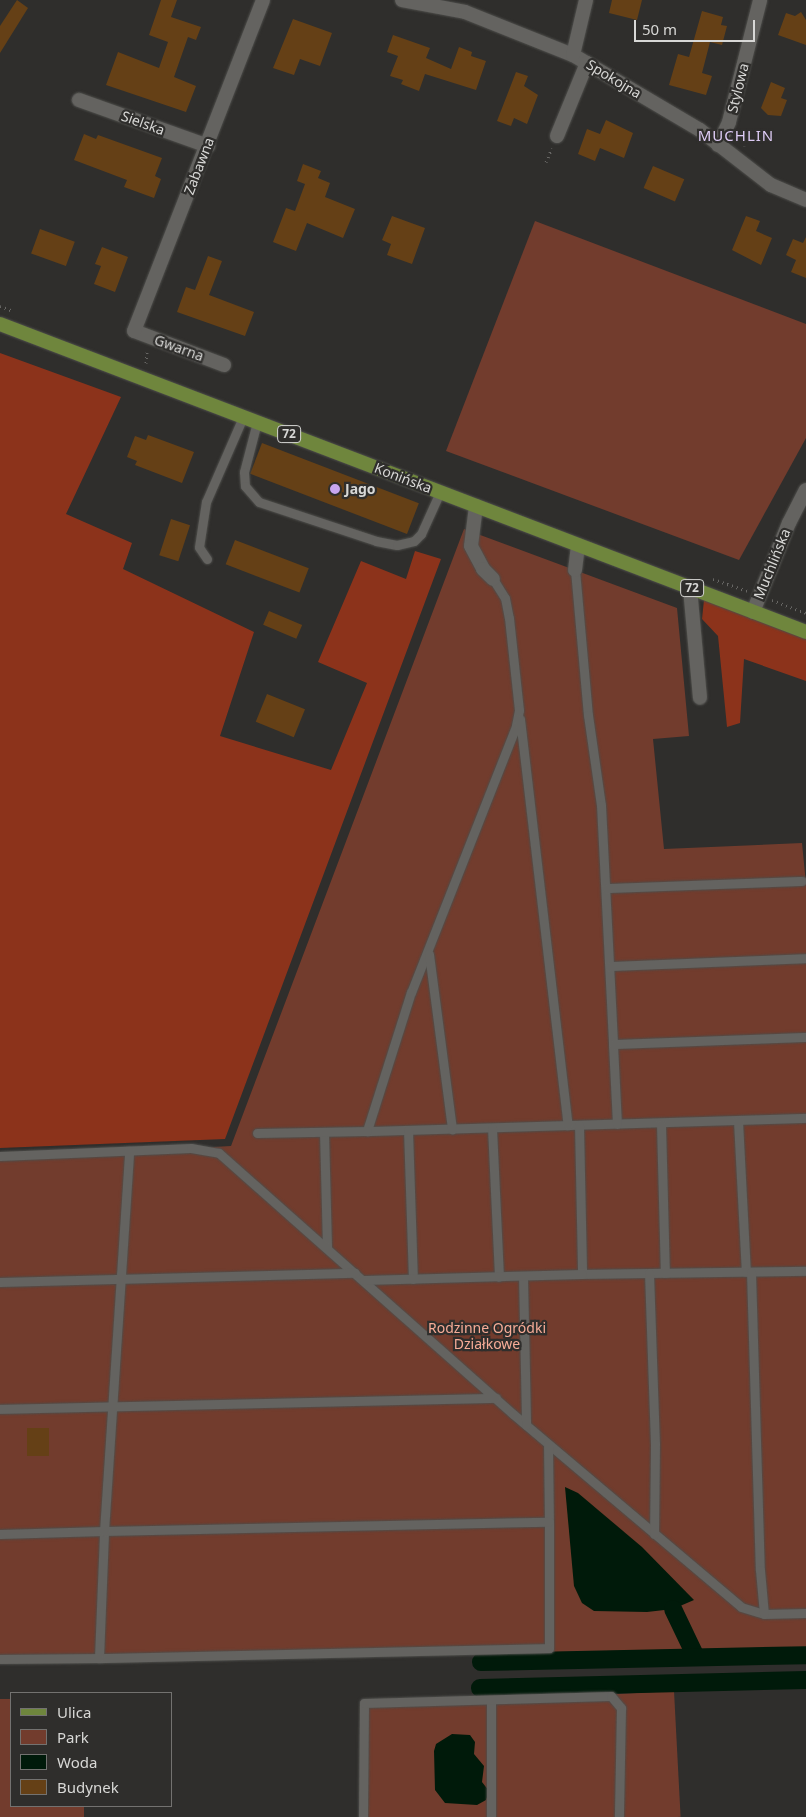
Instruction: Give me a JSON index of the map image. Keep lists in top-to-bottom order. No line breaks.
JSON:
{"streets":{"main road":["72","Konińska"],"street":["Spokojna","Stylowa","Sielska","Zabawna","Gwarna","Muchlińska"]},"crossings":[["Spokojna","Stylowa"],["Sielska","Zabawna"],["Zabawna","Gwarna"],["Konińska","Muchlińska"]],"districts":["MUCHLIN"],"parks":["Rodzinne Ogródki Działkowe"],"places":["Jago"],"legend":["Ulica","Park","Woda","Budynek"],"scale_bar":"50 m"}
